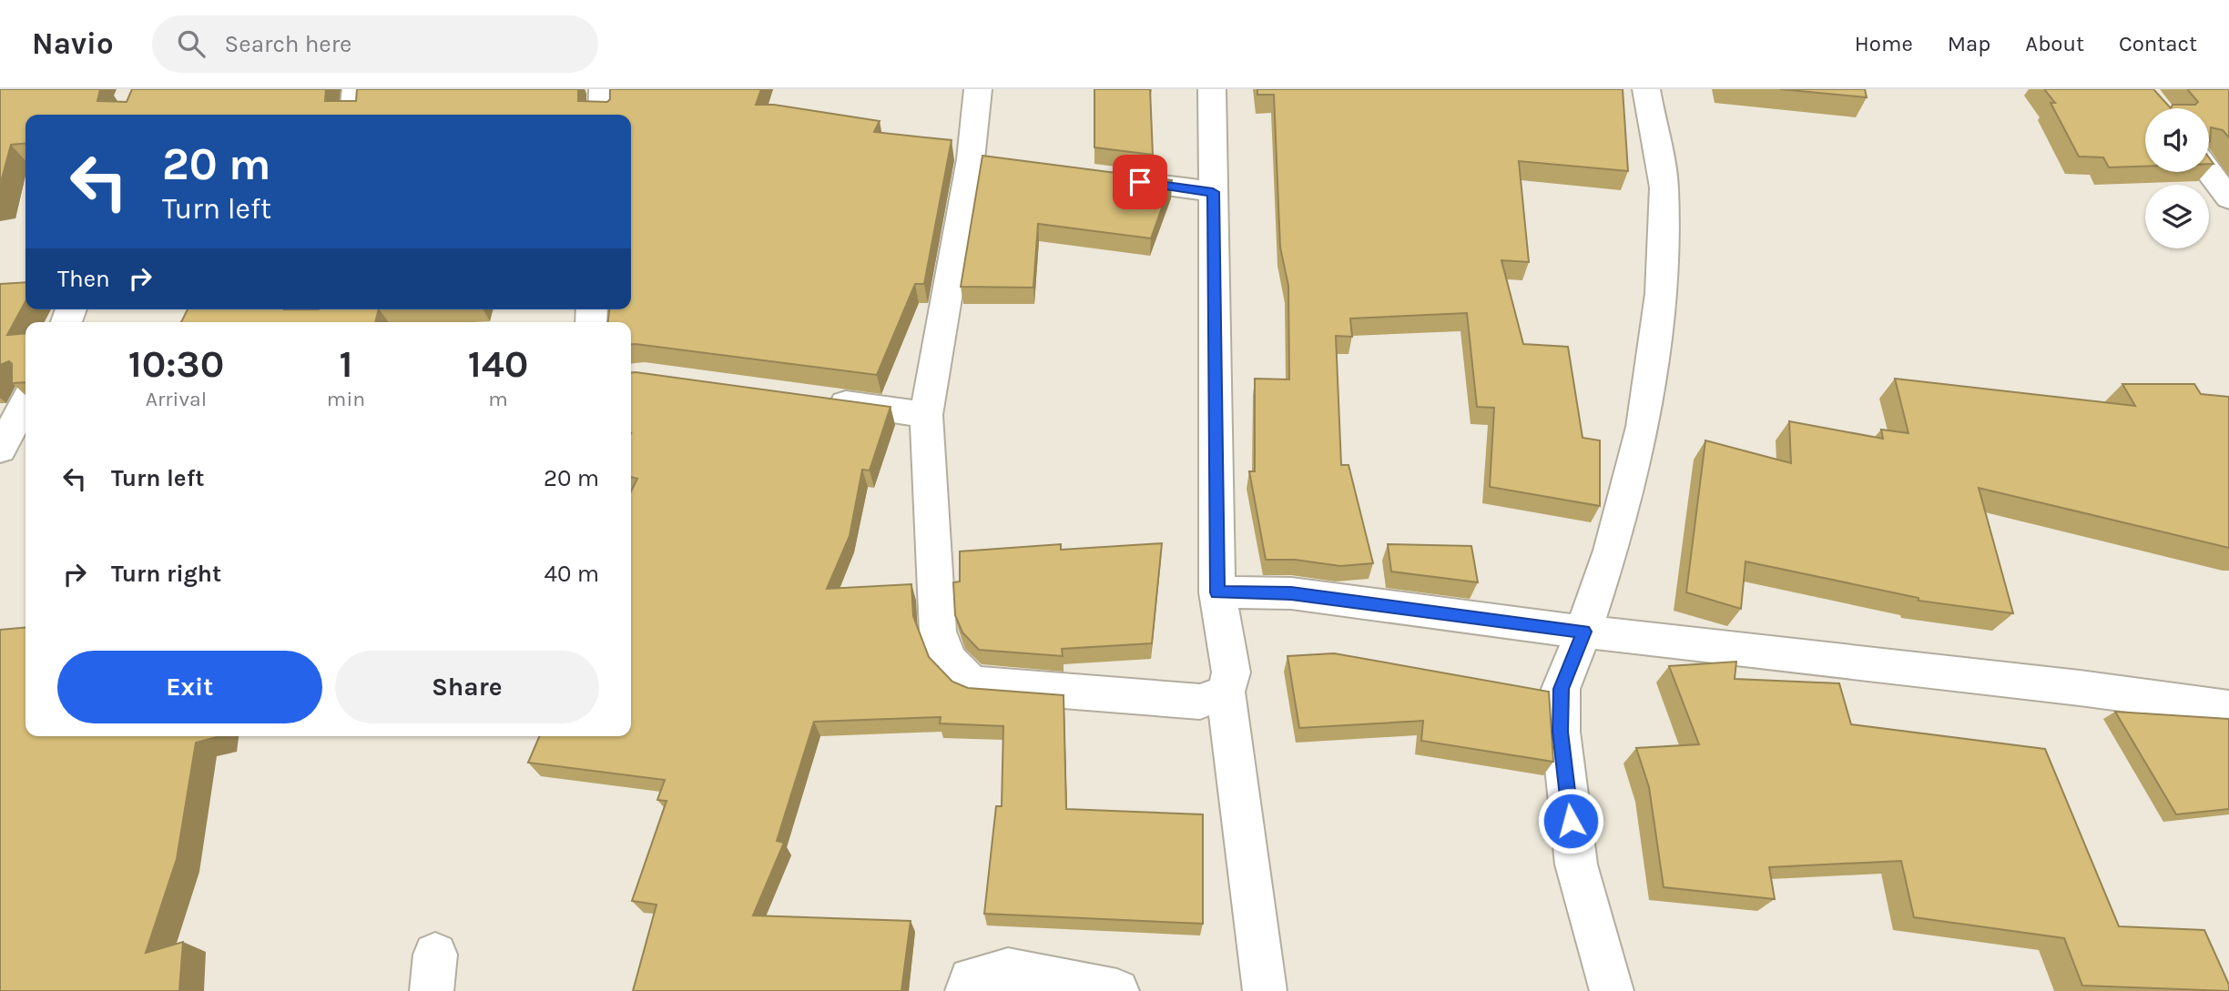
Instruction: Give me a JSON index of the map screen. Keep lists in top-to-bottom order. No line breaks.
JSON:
{"page":{"header":"Navio","search":"Search here","nav":["Home","Map","About","Contact"],"turn":["20 m","Turn left"],"then":"Then","eta":["10:30","Arrival","1","min","140","m"],"list":[{"name":"Turn left","value":"20 m"},{"name":"Turn right","value":"40 m"}],"buttons":["Exit","Share"]}}
